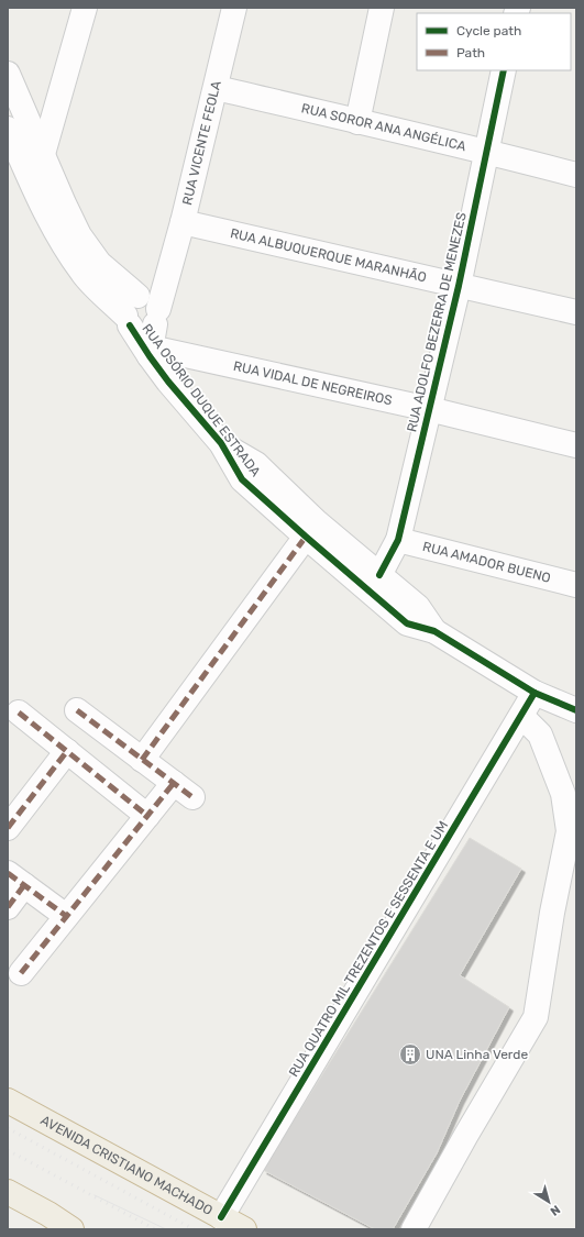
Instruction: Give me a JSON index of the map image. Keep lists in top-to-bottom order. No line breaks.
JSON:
{"streets":{"highway":["AVENIDA CRISTIANO MACHADO"],"street":["RUA SOROR ANA ANGÉLICA","RUA VICENTE FEOLA","RUA ALBUQUERQUE MARANHÃO","RUA ADOLFO BEZERRA DE MENEZES","RUA VIDAL DE NEGREIROS","RUA OSÓRIO DUQUE ESTRADA","RUA AMADOR BUENO","RUA QUATRO MIL TREZENTOS E SESSENTA E UM"]},"crossings":[["RUA SOROR ANA ANGÉLICA","RUA VICENTE FEOLA"],["RUA SOROR ANA ANGÉLICA","RUA ADOLFO BEZERRA DE MENEZES"],["RUA VICENTE FEOLA","RUA ALBUQUERQUE MARANHÃO"],["RUA VICENTE FEOLA","RUA OSÓRIO DUQUE ESTRADA"],["RUA ALBUQUERQUE MARANHÃO","RUA ADOLFO BEZERRA DE MENEZES"],["RUA ADOLFO BEZERRA DE MENEZES","RUA VIDAL DE NEGREIROS"],["RUA ADOLFO BEZERRA DE MENEZES","RUA OSÓRIO DUQUE ESTRADA"],["RUA ADOLFO BEZERRA DE MENEZES","RUA AMADOR BUENO"],["RUA VIDAL DE NEGREIROS","RUA OSÓRIO DUQUE ESTRADA"],["RUA OSÓRIO DUQUE ESTRADA","RUA QUATRO MIL TREZENTOS E SESSENTA E UM"],["RUA QUATRO MIL TREZENTOS E SESSENTA E UM","AVENIDA CRISTIANO MACHADO"]],"places":{"building":["UNA Linha Verde"]},"legend":["Cycle path","Path"],"north":"bottom right"}
